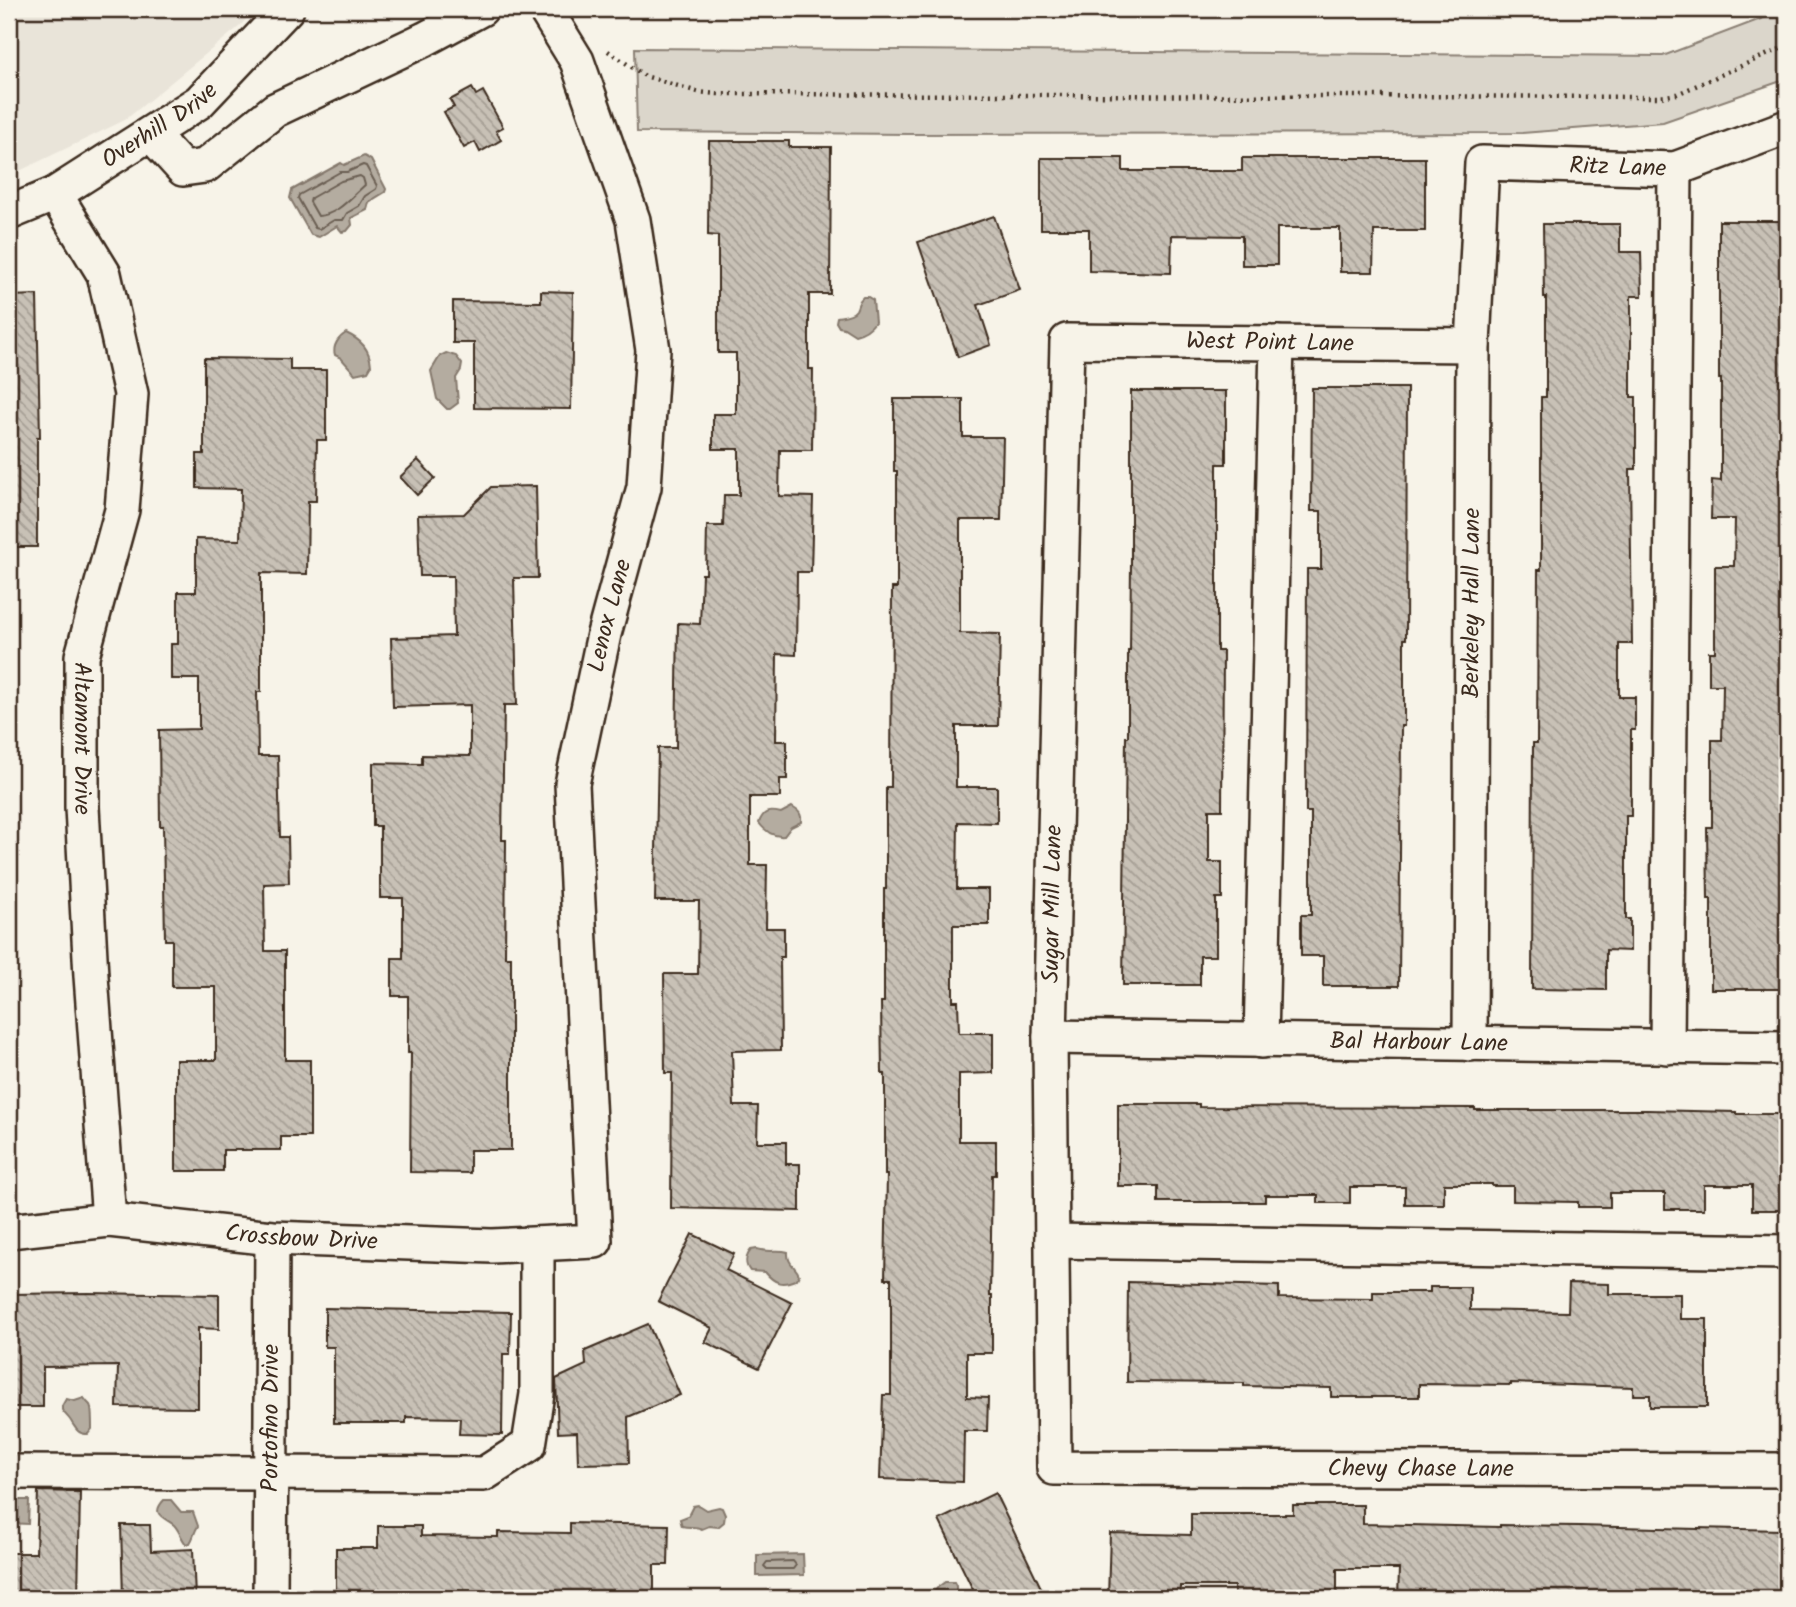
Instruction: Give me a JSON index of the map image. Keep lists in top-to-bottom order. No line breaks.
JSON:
{"streets":{"street":["Overhill Drive","Ritz Lane","West Point Lane","Berkeley Hall Lane","Lenox Lane","Altamont Drive","Sugar Mill Lane","Bal Harbour Lane","Crossbow Drive","Portofino Drive","Chevy Chase Lane"]},"crossings":[["Overhill Drive","Altamont Drive"],["Ritz Lane","Berkeley Hall Lane"],["West Point Lane","Berkeley Hall Lane"],["West Point Lane","Sugar Mill Lane"],["Berkeley Hall Lane","Bal Harbour Lane"],["Lenox Lane","Crossbow Drive"],["Altamont Drive","Crossbow Drive"],["Sugar Mill Lane","Bal Harbour Lane"],["Sugar Mill Lane","Chevy Chase Lane"],["Crossbow Drive","Portofino Drive"]]}
